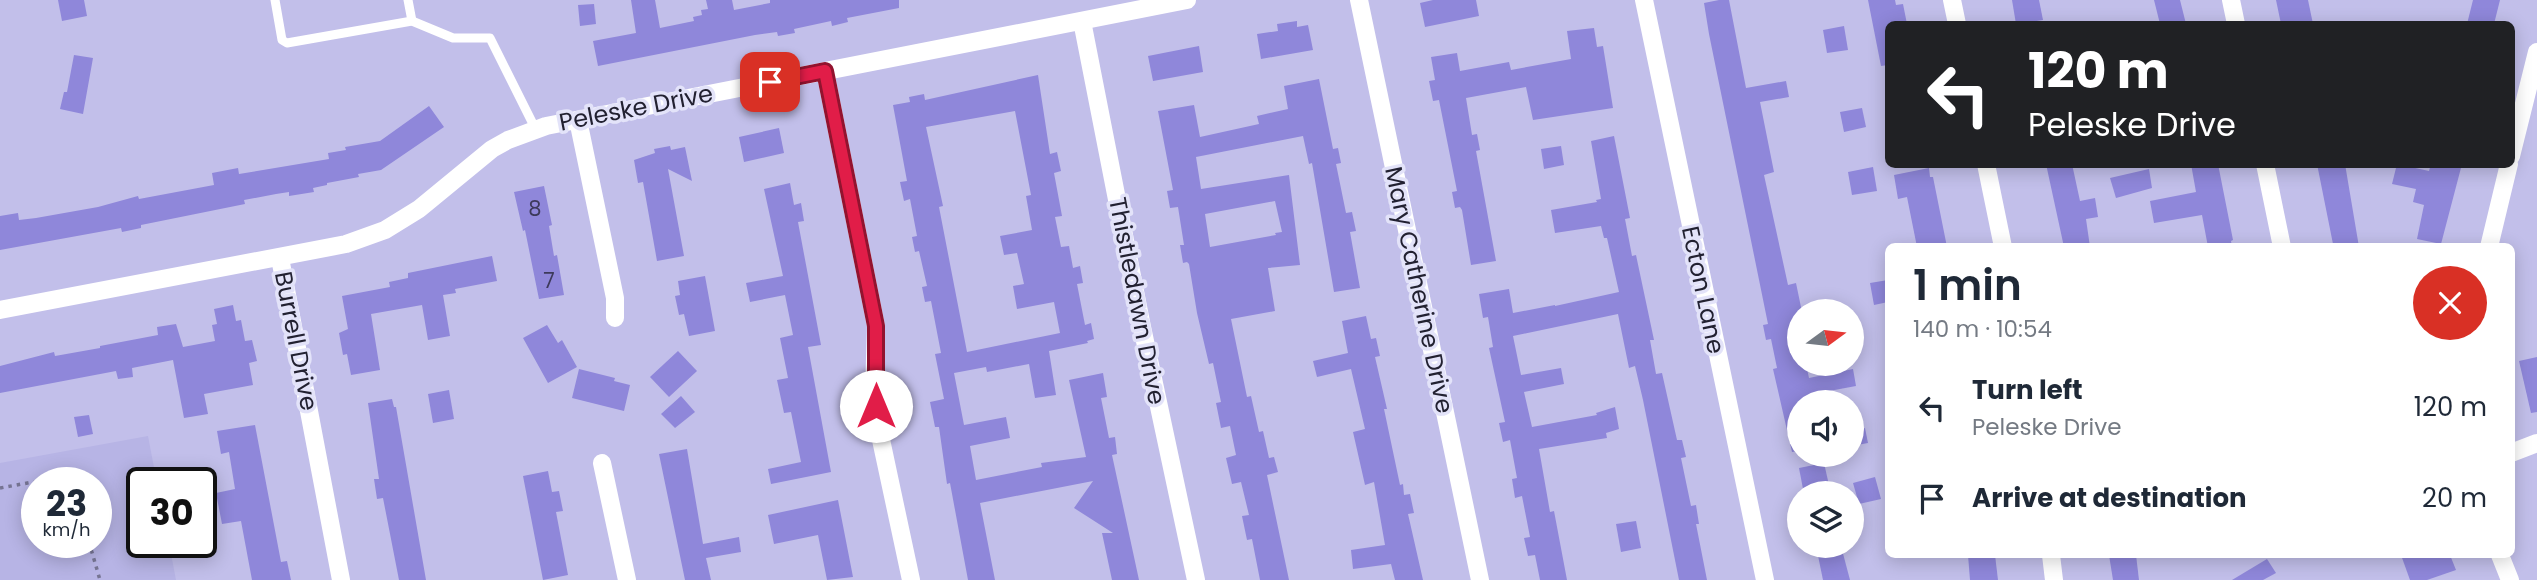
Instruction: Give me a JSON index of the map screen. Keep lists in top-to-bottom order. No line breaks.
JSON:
{"streets":{"street":["Peleske Drive","Mary Catherine Drive","Ecton Lane","Thistledawn Drive","Burrell Drive"]},"crossings":[["Peleske Drive","Thistledawn Drive"],["Peleske Drive","Burrell Drive"]],"house_numbers":["8","7"],"north":"right","page":{"turn":["120 m","Peleske Drive"],"heading":["1 min","140 m · 10:54"],"list":[{"name":"Turn left","note":"Peleske Drive","value":"120 m"},{"name":"Arrive at destination","value":"20 m"}],"speed":"23 km/h","limit":"30"}}
